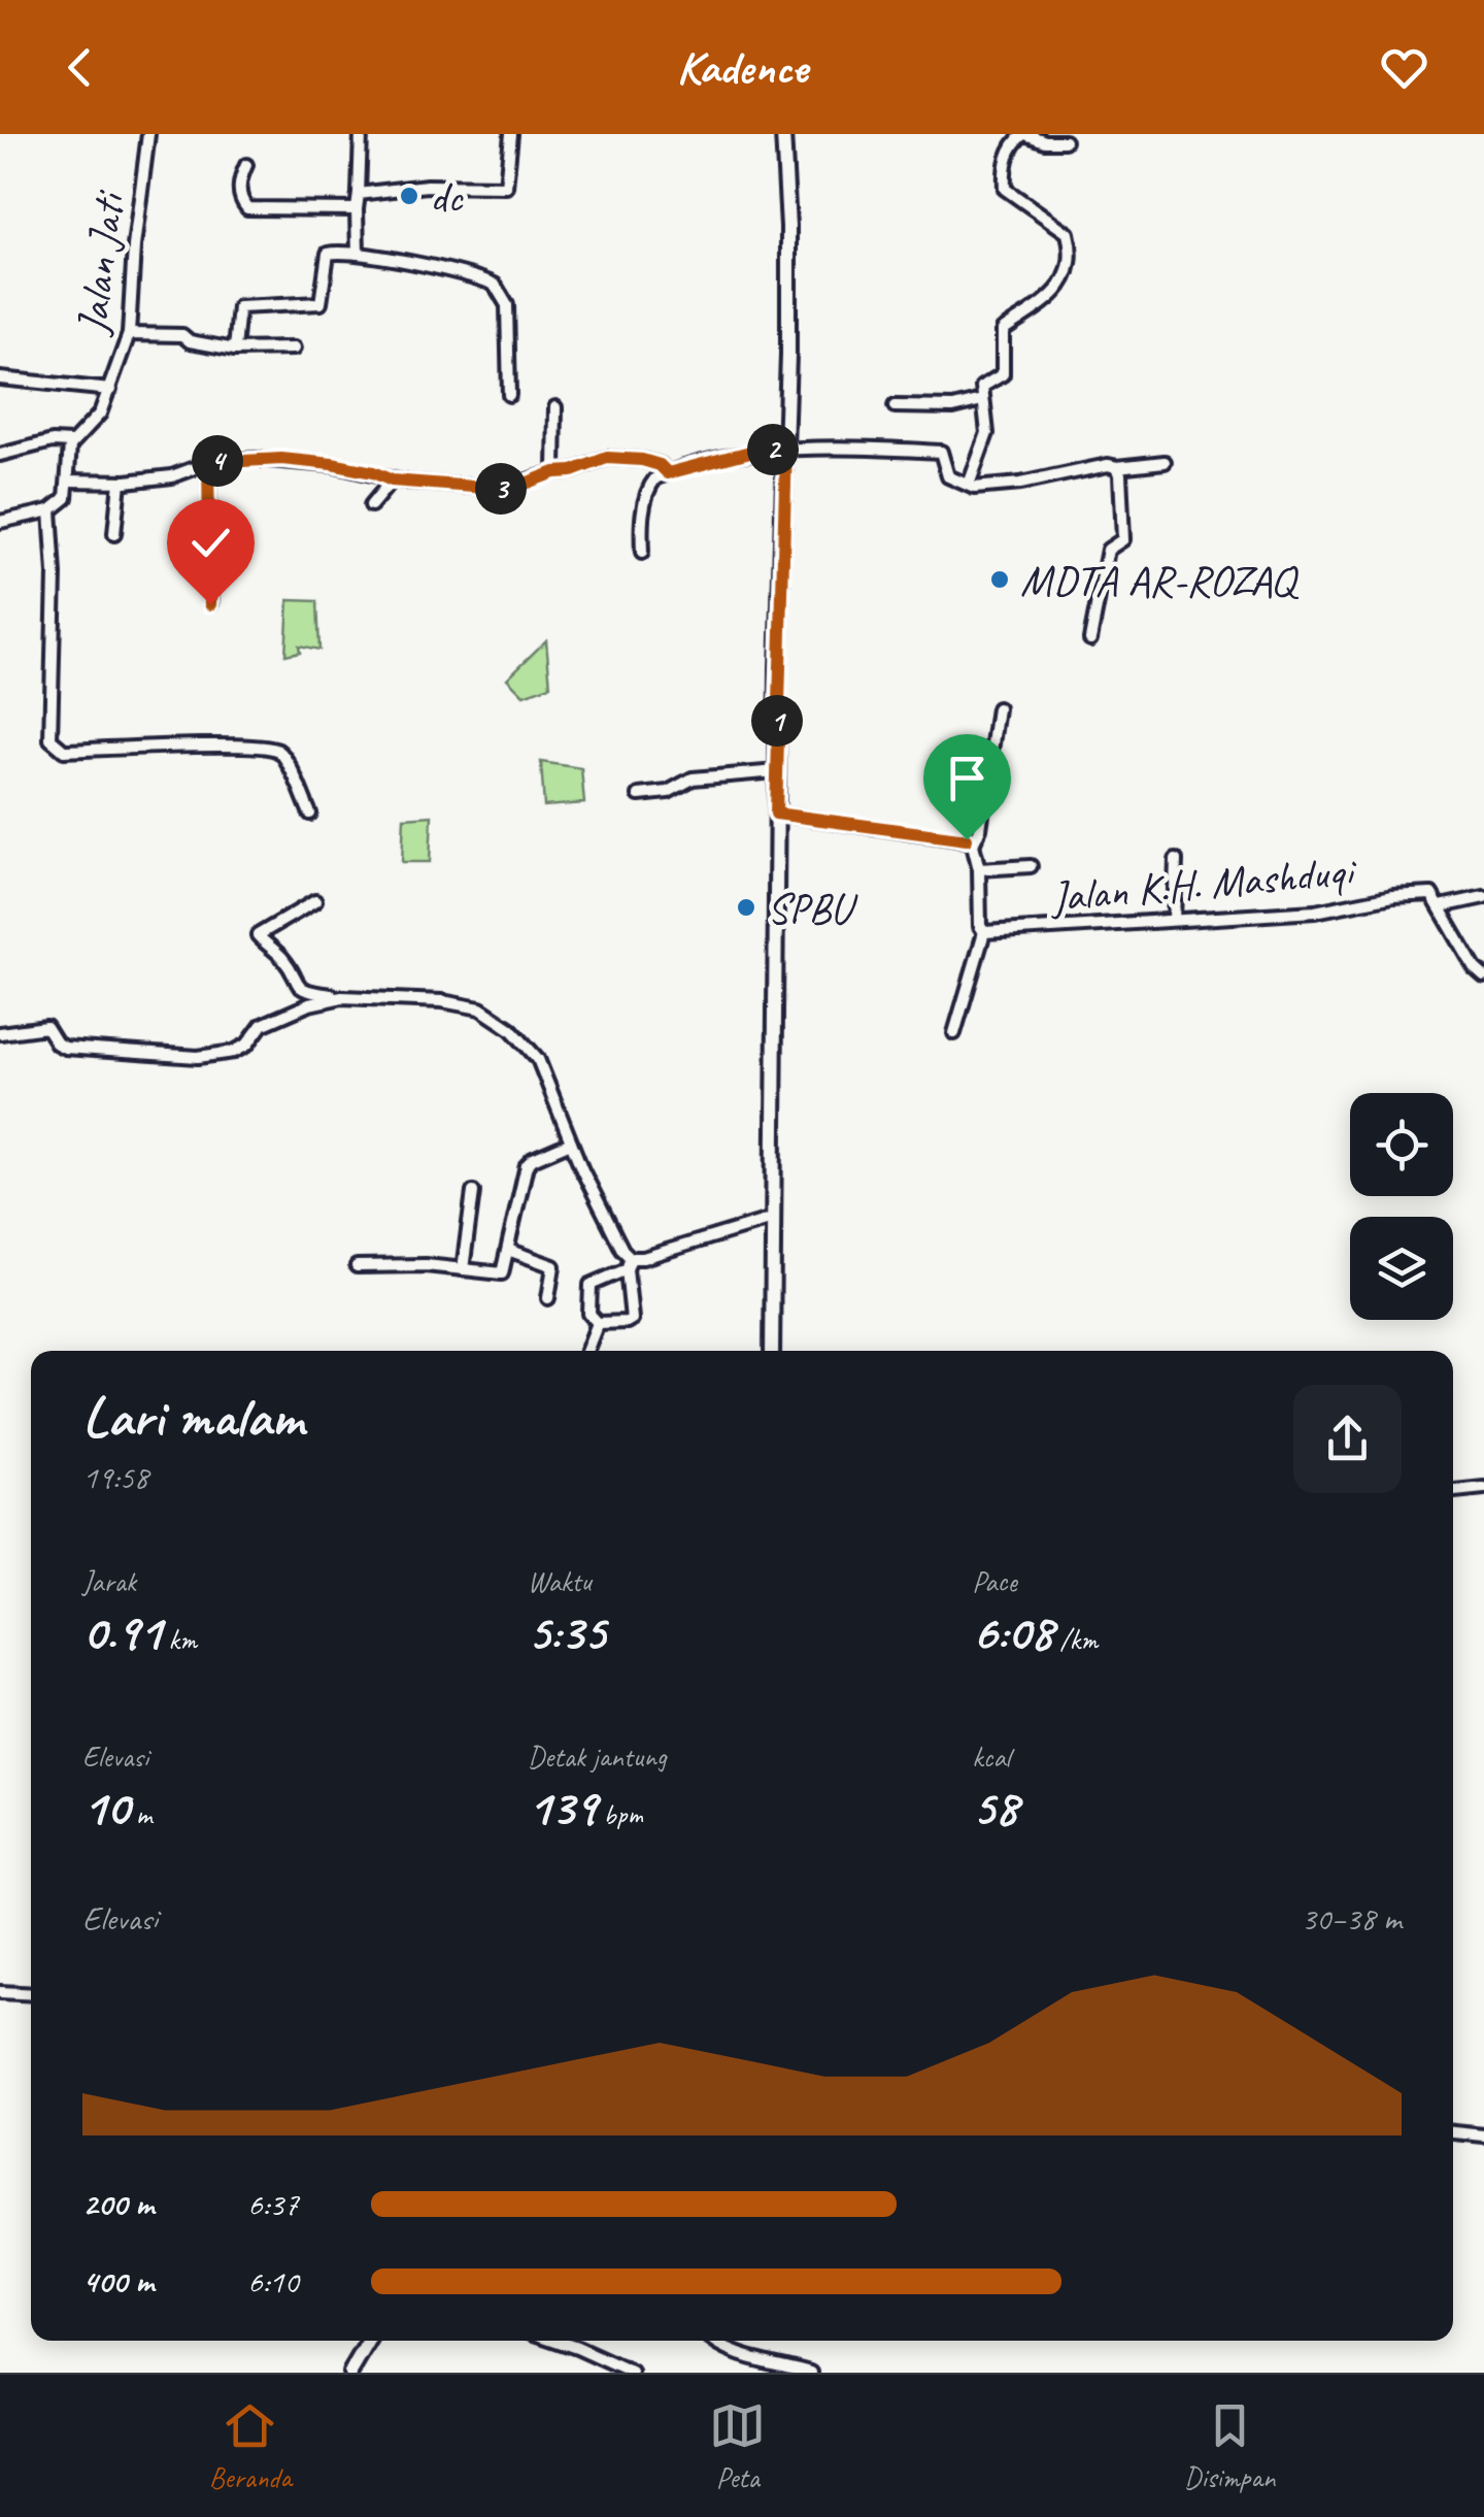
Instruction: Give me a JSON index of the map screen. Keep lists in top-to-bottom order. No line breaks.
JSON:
{"streets":{"street":["Jalan Jati","Jalan K.H. Mashduqi"]},"places":["dc","MDTA AR-ROZAQ","SPBU"],"page":{"header":"Kadence","pins":["2","4","3","1"],"heading":["Lari malam","19:58"],"stats":[["Jarak","0.91 km"],["Waktu","5:35"],["Pace","6:08 /km"],["Elevasi","10 m"],["Detak jantung","139 bpm"],["kcal","58"]],"chart":["Elevasi","30–38 m"],"list":[{"name":"200 m","note":"6:37"},{"name":"400 m","note":"6:10"}],"tabs":["Beranda","Peta","Disimpan"]}}
